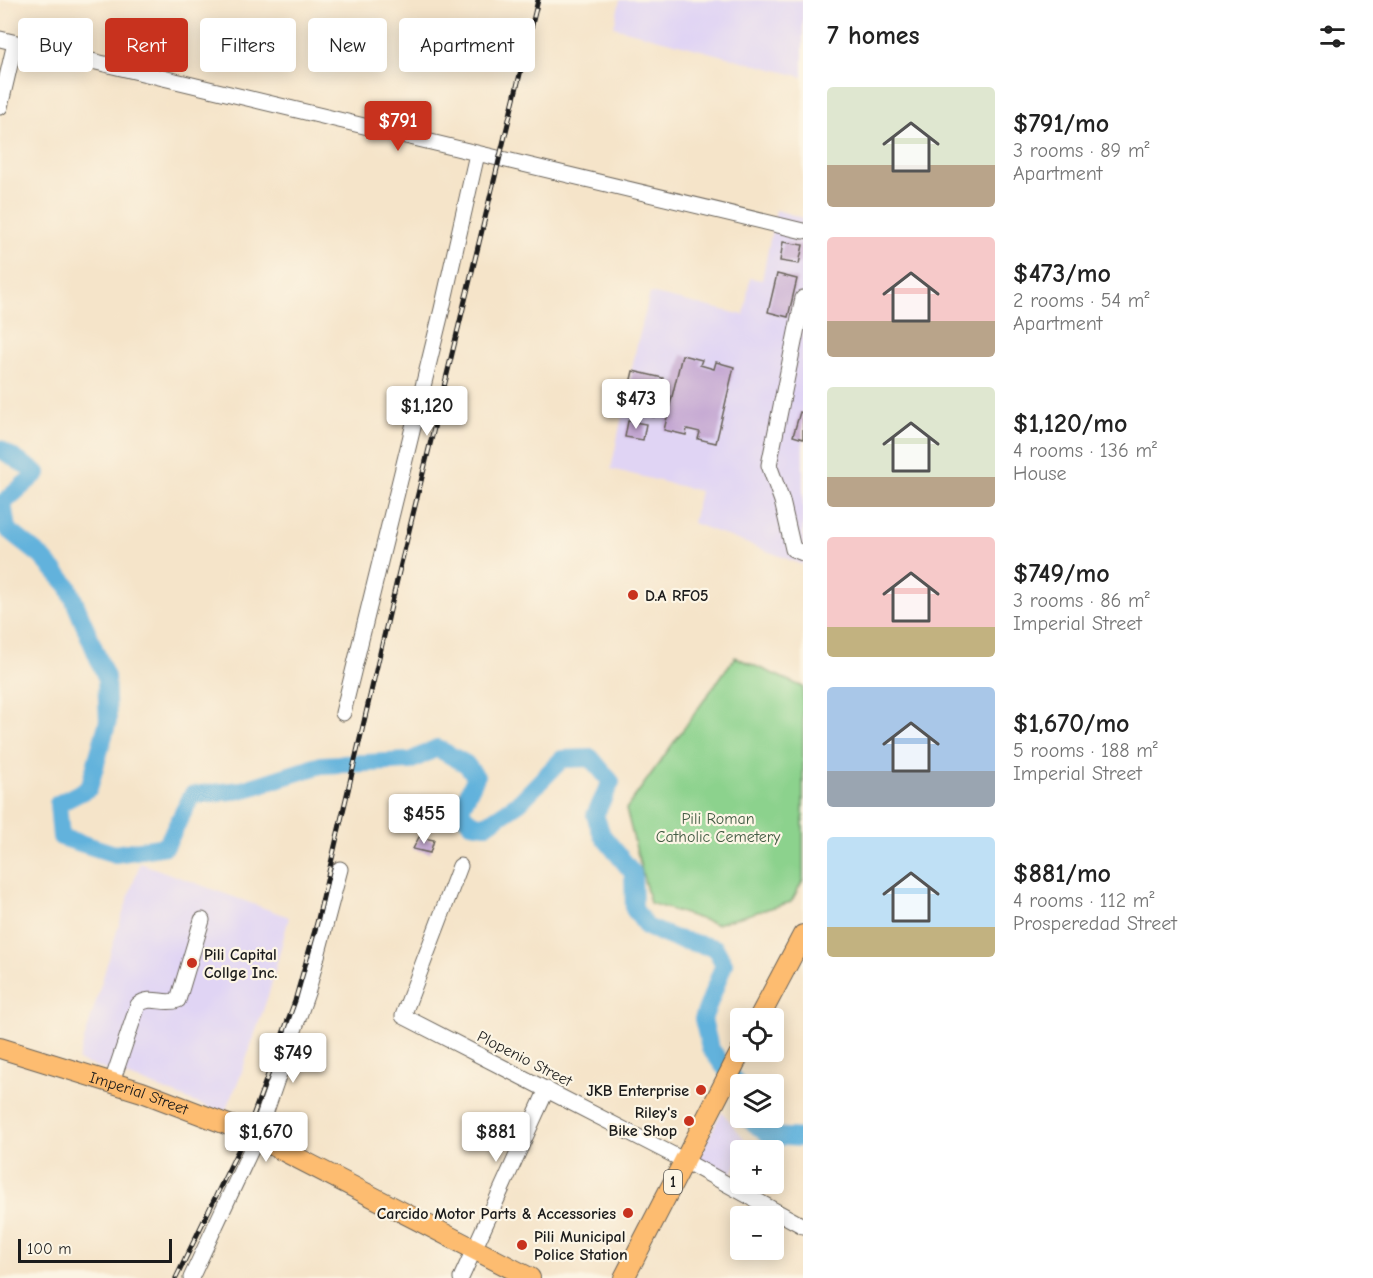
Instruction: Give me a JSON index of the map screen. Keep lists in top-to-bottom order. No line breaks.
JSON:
{"streets":{"main road":["Imperial Street","1"],"street":["Plopenio Street"]},"crossings":[["Plopenio Street","1"]],"parks":["Pili Roman Catholic Cemetery"],"places":["D.A RFO5","Pili Capital Collge Inc.","JKB Enterprise","Riley's Bike Shop","Carcido Motor Parts & Accessories","Pili Municipal Police Station"],"scale_bar":"100 m","page":{"heading":"7 homes","chip":["Buy","Rent","Filters","New","Apartment"],"list":[{"name":"$791/mo","note":"3 rooms · 89 m² · Apartment"},{"name":"$473/mo","note":"2 rooms · 54 m² · Apartment"},{"name":"$1,120/mo","note":"4 rooms · 136 m² · House"},{"name":"$749/mo","note":"3 rooms · 86 m² · Imperial Street"},{"name":"$1,670/mo","note":"5 rooms · 188 m² · Imperial Street"},{"name":"$881/mo","note":"4 rooms · 112 m² · Prosperedad Street"}],"price":["$791","$473","$1,120","$455","$749","$1,670","$881"],"map_buttons":["+","−"],"scale":"100 m"}}
